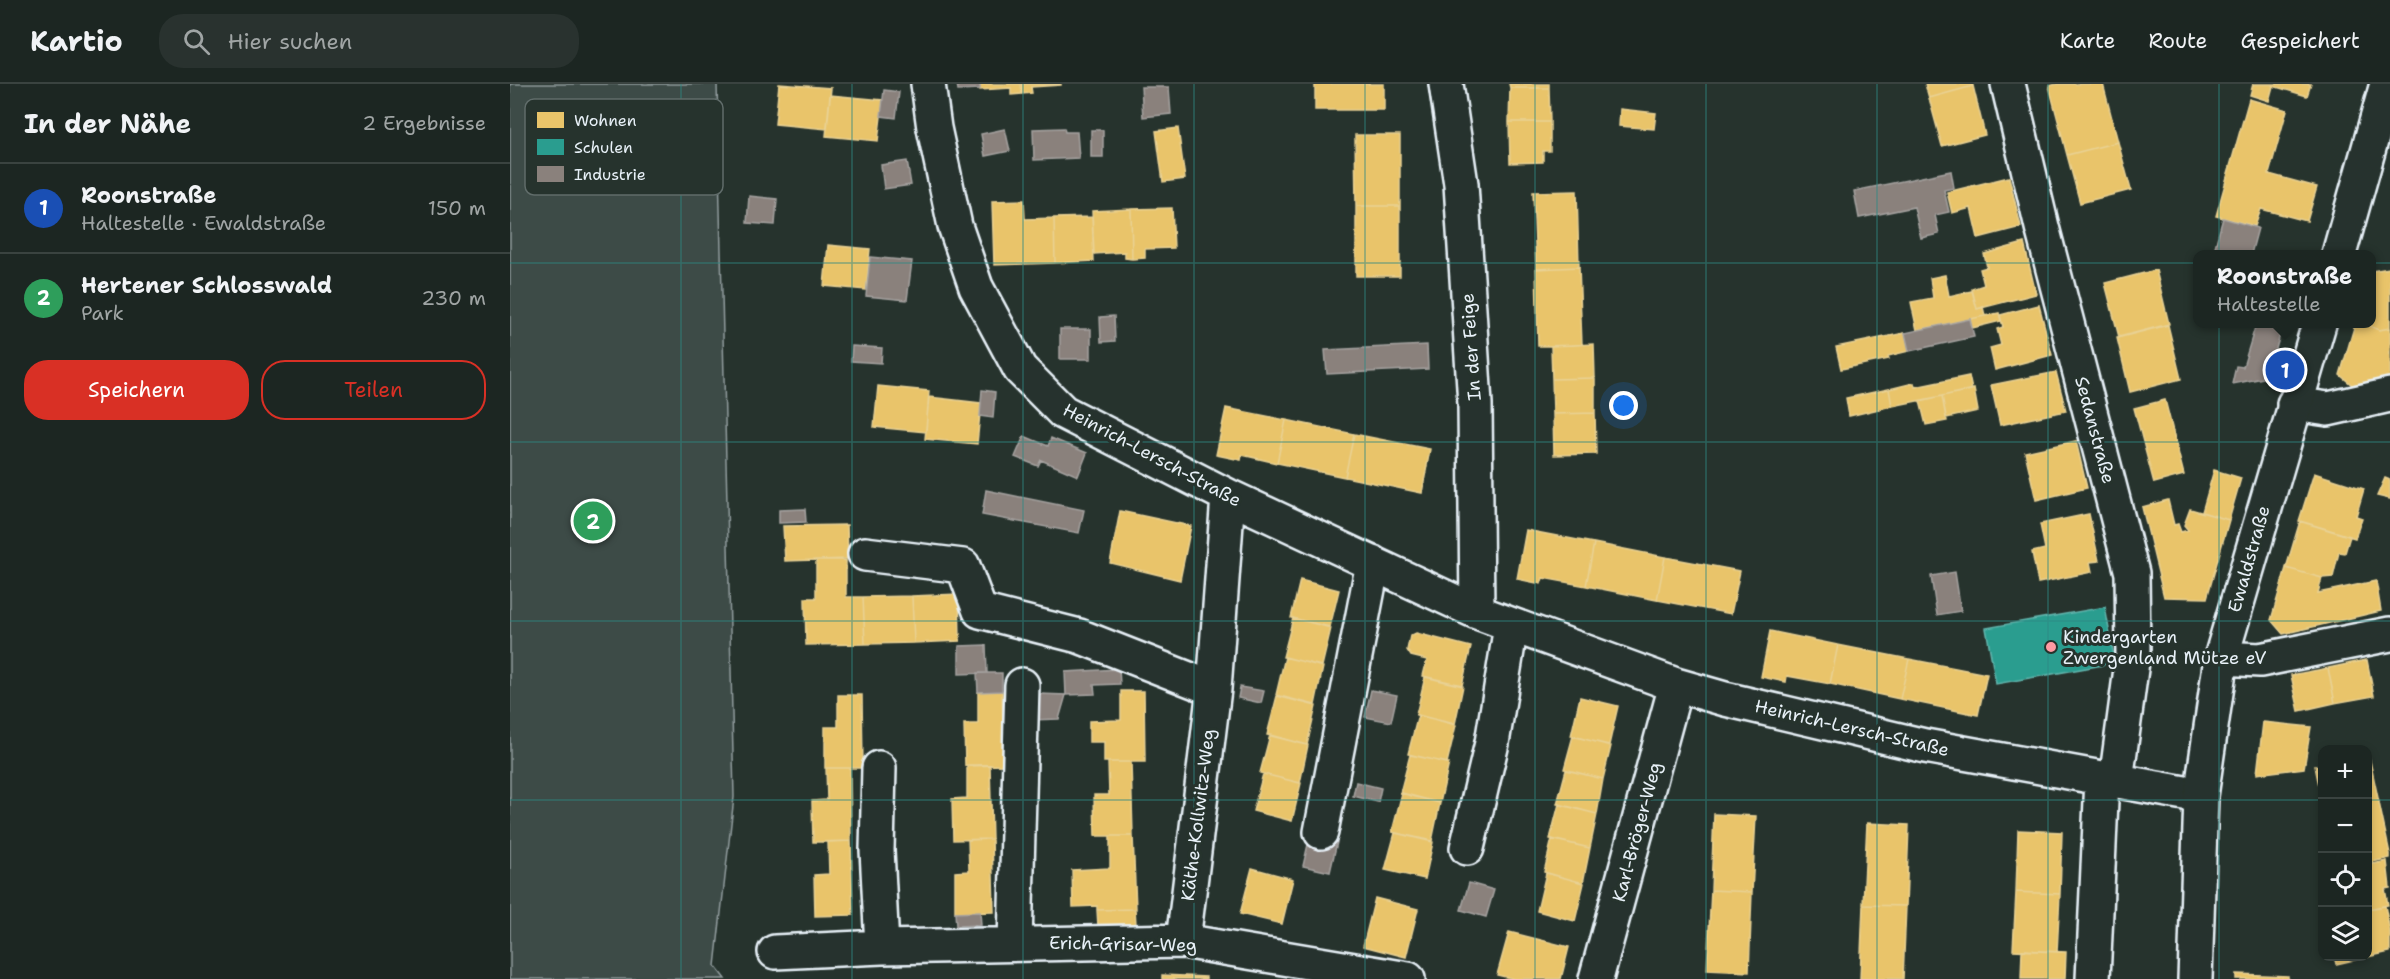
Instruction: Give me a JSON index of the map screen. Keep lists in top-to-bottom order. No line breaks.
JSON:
{"streets":{"street":["In der Feige","Sedanstraße","Heinrich-Lersch-Straße","Ewaldstraße","Käthe-Kollwitz-Weg","Karl-Bröger-Weg","Erich-Grisar-Weg"]},"crossings":[["In der Feige","Heinrich-Lersch-Straße"],["Sedanstraße","Heinrich-Lersch-Straße"],["Heinrich-Lersch-Straße","Ewaldstraße"],["Heinrich-Lersch-Straße","Käthe-Kollwitz-Weg"],["Heinrich-Lersch-Straße","Karl-Bröger-Weg"],["Käthe-Kollwitz-Weg","Erich-Grisar-Weg"]],"places":["Kindergarten Zwergenland Mütze eV"],"legend":["Wohnen","Schulen","Industrie"],"page":{"header":"Kartio","search":"Hier suchen","nav":["Karte","Route","Gespeichert"],"heading":["In der Nähe","2 Ergebnisse"],"list":[{"mark":"1","name":"Roonstraße","note":"Haltestelle · Ewaldstraße","value":"150 m"},{"mark":"2","name":"Hertener Schlosswald","note":"Park","value":"230 m"}],"popup":["Roonstraße","Haltestelle"],"buttons":["Speichern","Teilen"],"pins":["1","2"],"map_buttons":["+","−"]}}
